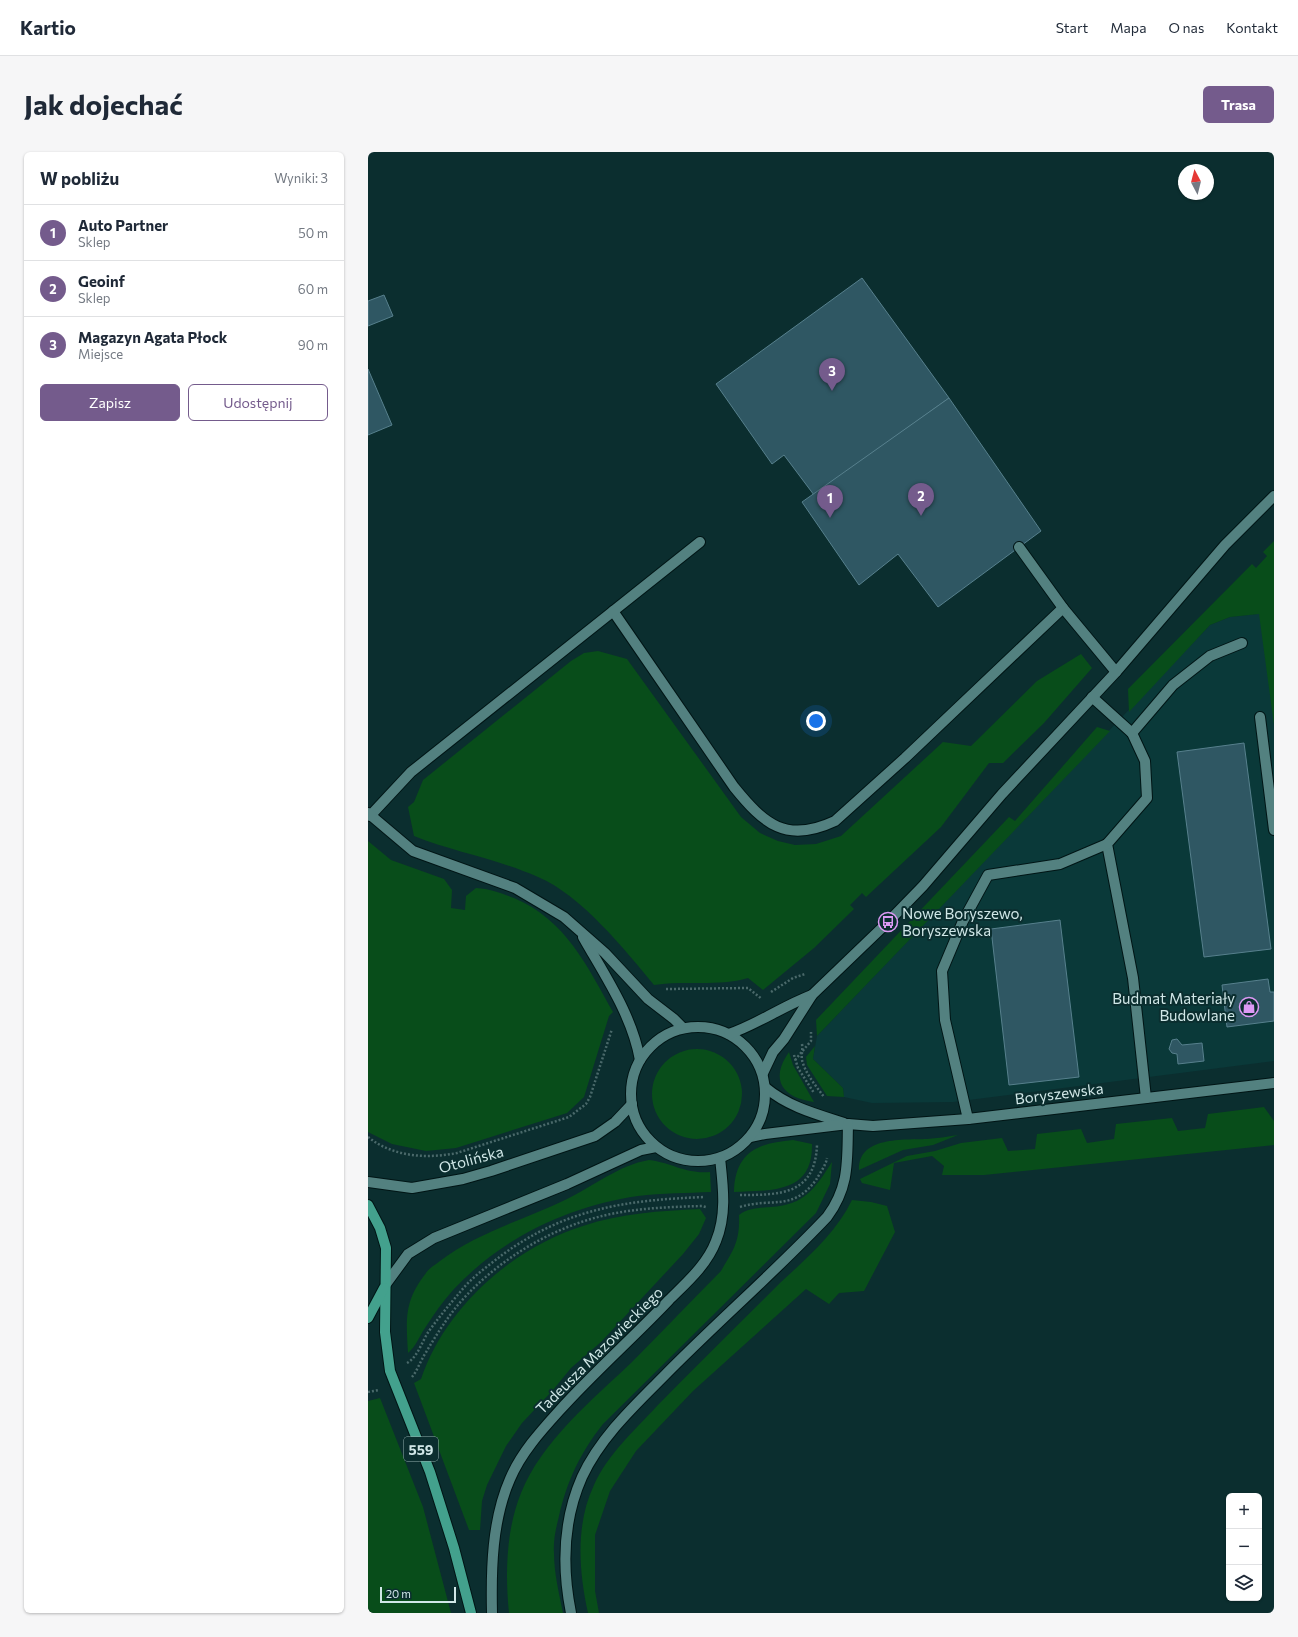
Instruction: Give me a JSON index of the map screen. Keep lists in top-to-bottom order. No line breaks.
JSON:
{"streets":{"main road":["Boryszewska","Otolińska","Tadeusza Mazowieckiego","559"]},"crossings":[["Boryszewska","Otolińska"],["Boryszewska","Tadeusza Mazowieckiego"],["Otolińska","Tadeusza Mazowieckiego"]],"places":{"bus stop":["Nowe Boryszewo, Boryszewska"],"shop":["Budmat Materiały Budowlane"]},"scale_bar":"20 m","north":"top","page":{"header":"Kartio","nav":["Start","Mapa","O nas","Kontakt"],"buttons":["Trasa",["Zapisz","Udostępnij"]],"title":"Jak dojechać","heading":["W pobliżu","Wyniki: 3"],"list":[{"mark":"1","name":"Auto Partner","note":"Sklep","value":"50 m"},{"mark":"2","name":"Geoinf","note":"Sklep","value":"60 m"},{"mark":"3","name":"Magazyn Agata Płock","note":"Miejsce","value":"90 m"}],"pins":["3","2","1"],"map_buttons":["+","−"],"scale":"20 m"}}
